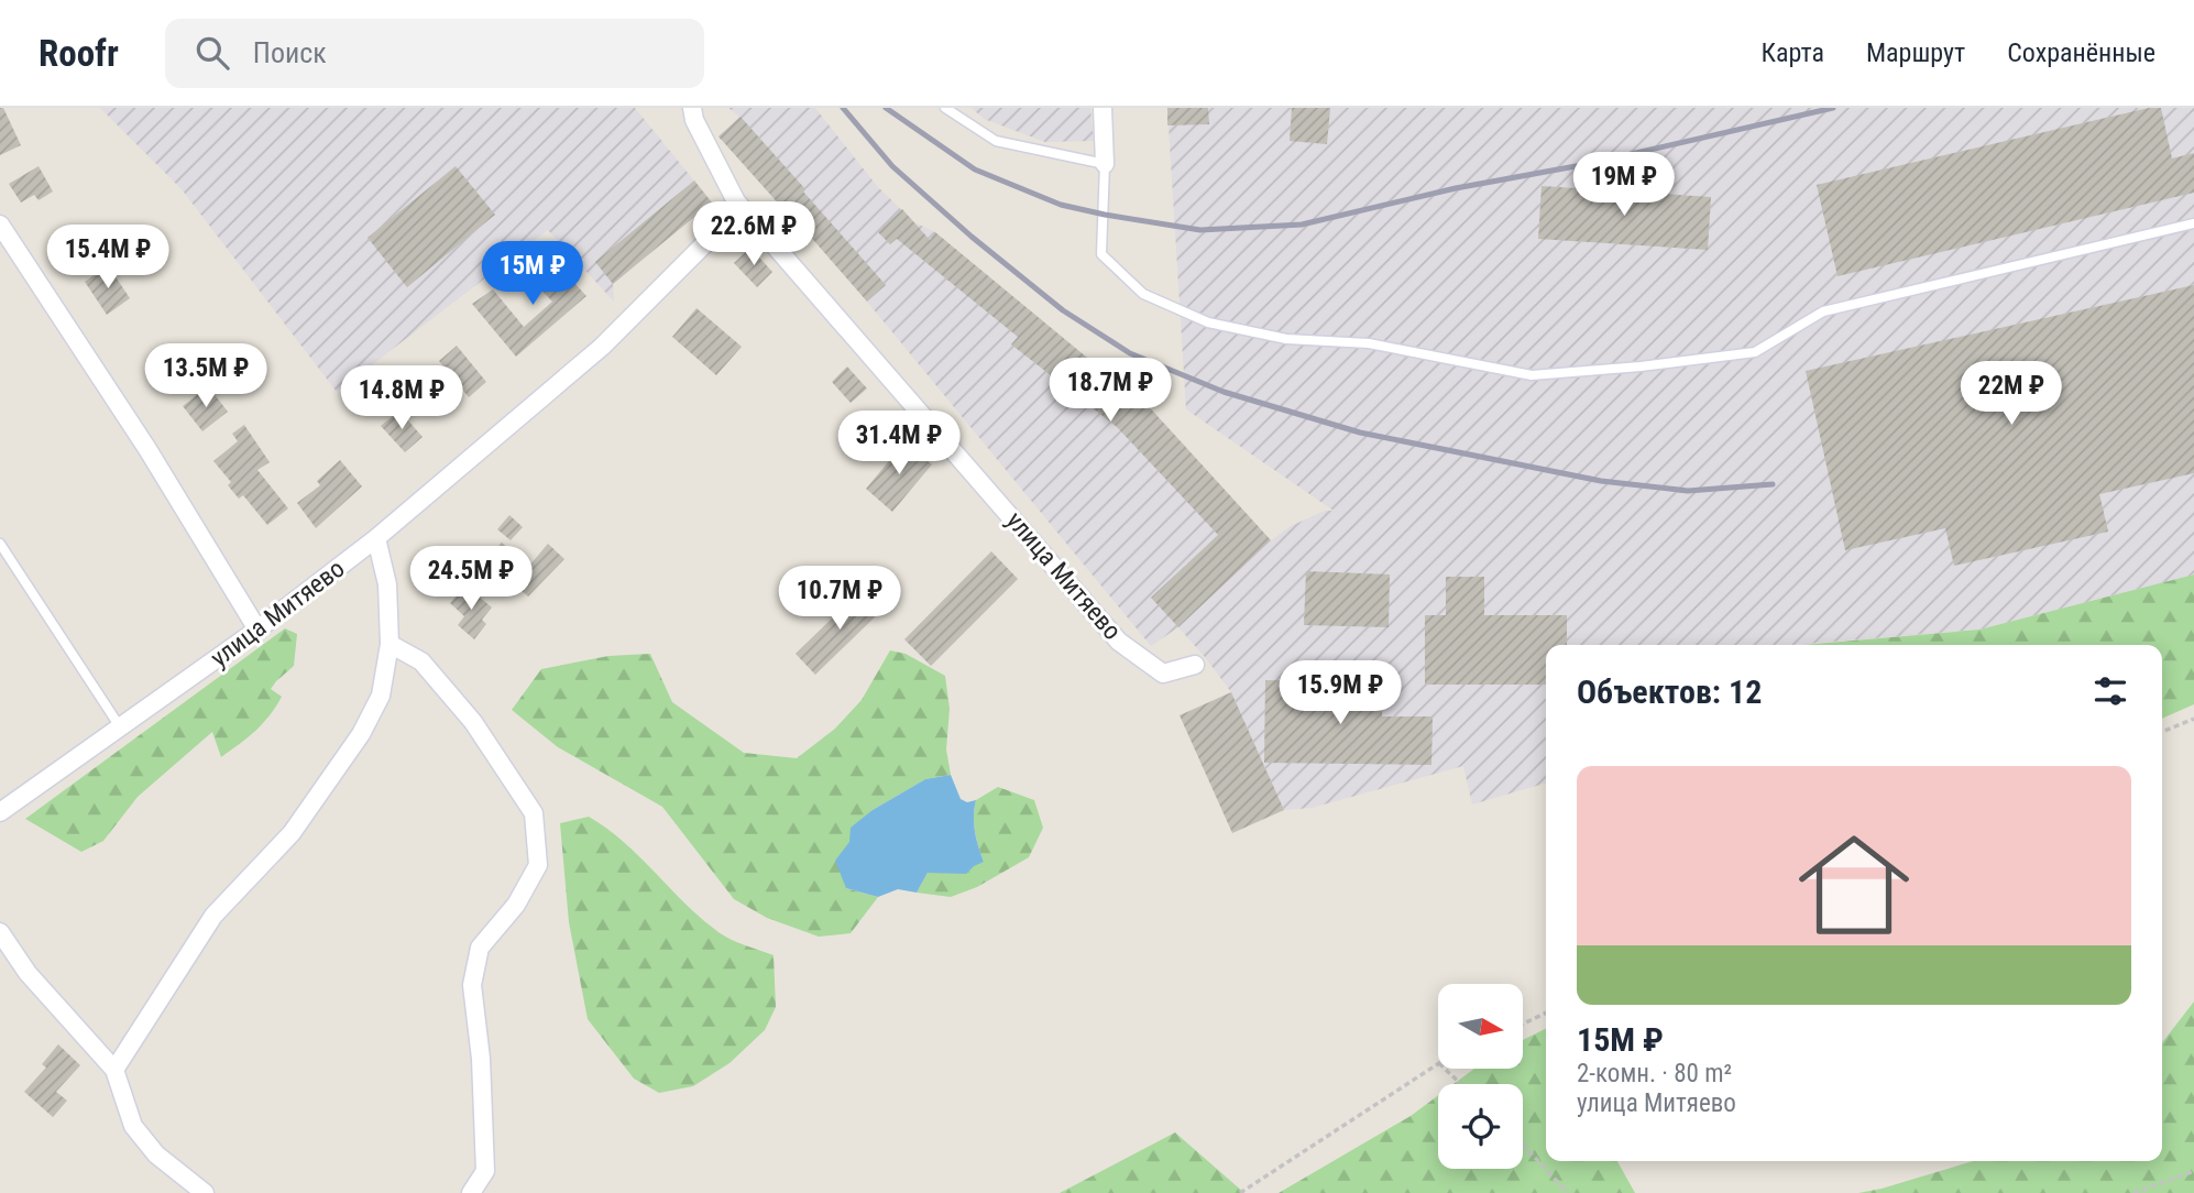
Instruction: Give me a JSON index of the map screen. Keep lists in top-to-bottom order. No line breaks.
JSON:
{"streets":{"street":["улица Митяево"]},"north":"right","page":{"header":"Roofr","search":"Поиск","nav":["Карта","Маршрут","Сохранённые"],"price":["19M ₽","22.6M ₽","15.4M ₽","15M ₽","13.5M ₽","18.7M ₽","22M ₽","14.8M ₽","31.4M ₽","24.5M ₽","10.7M ₽","15.9M ₽"],"heading":"Объектов: 12","list":[{"name":"15M ₽","note":"2-комн. · 80 m² · улица Митяево"}]}}
